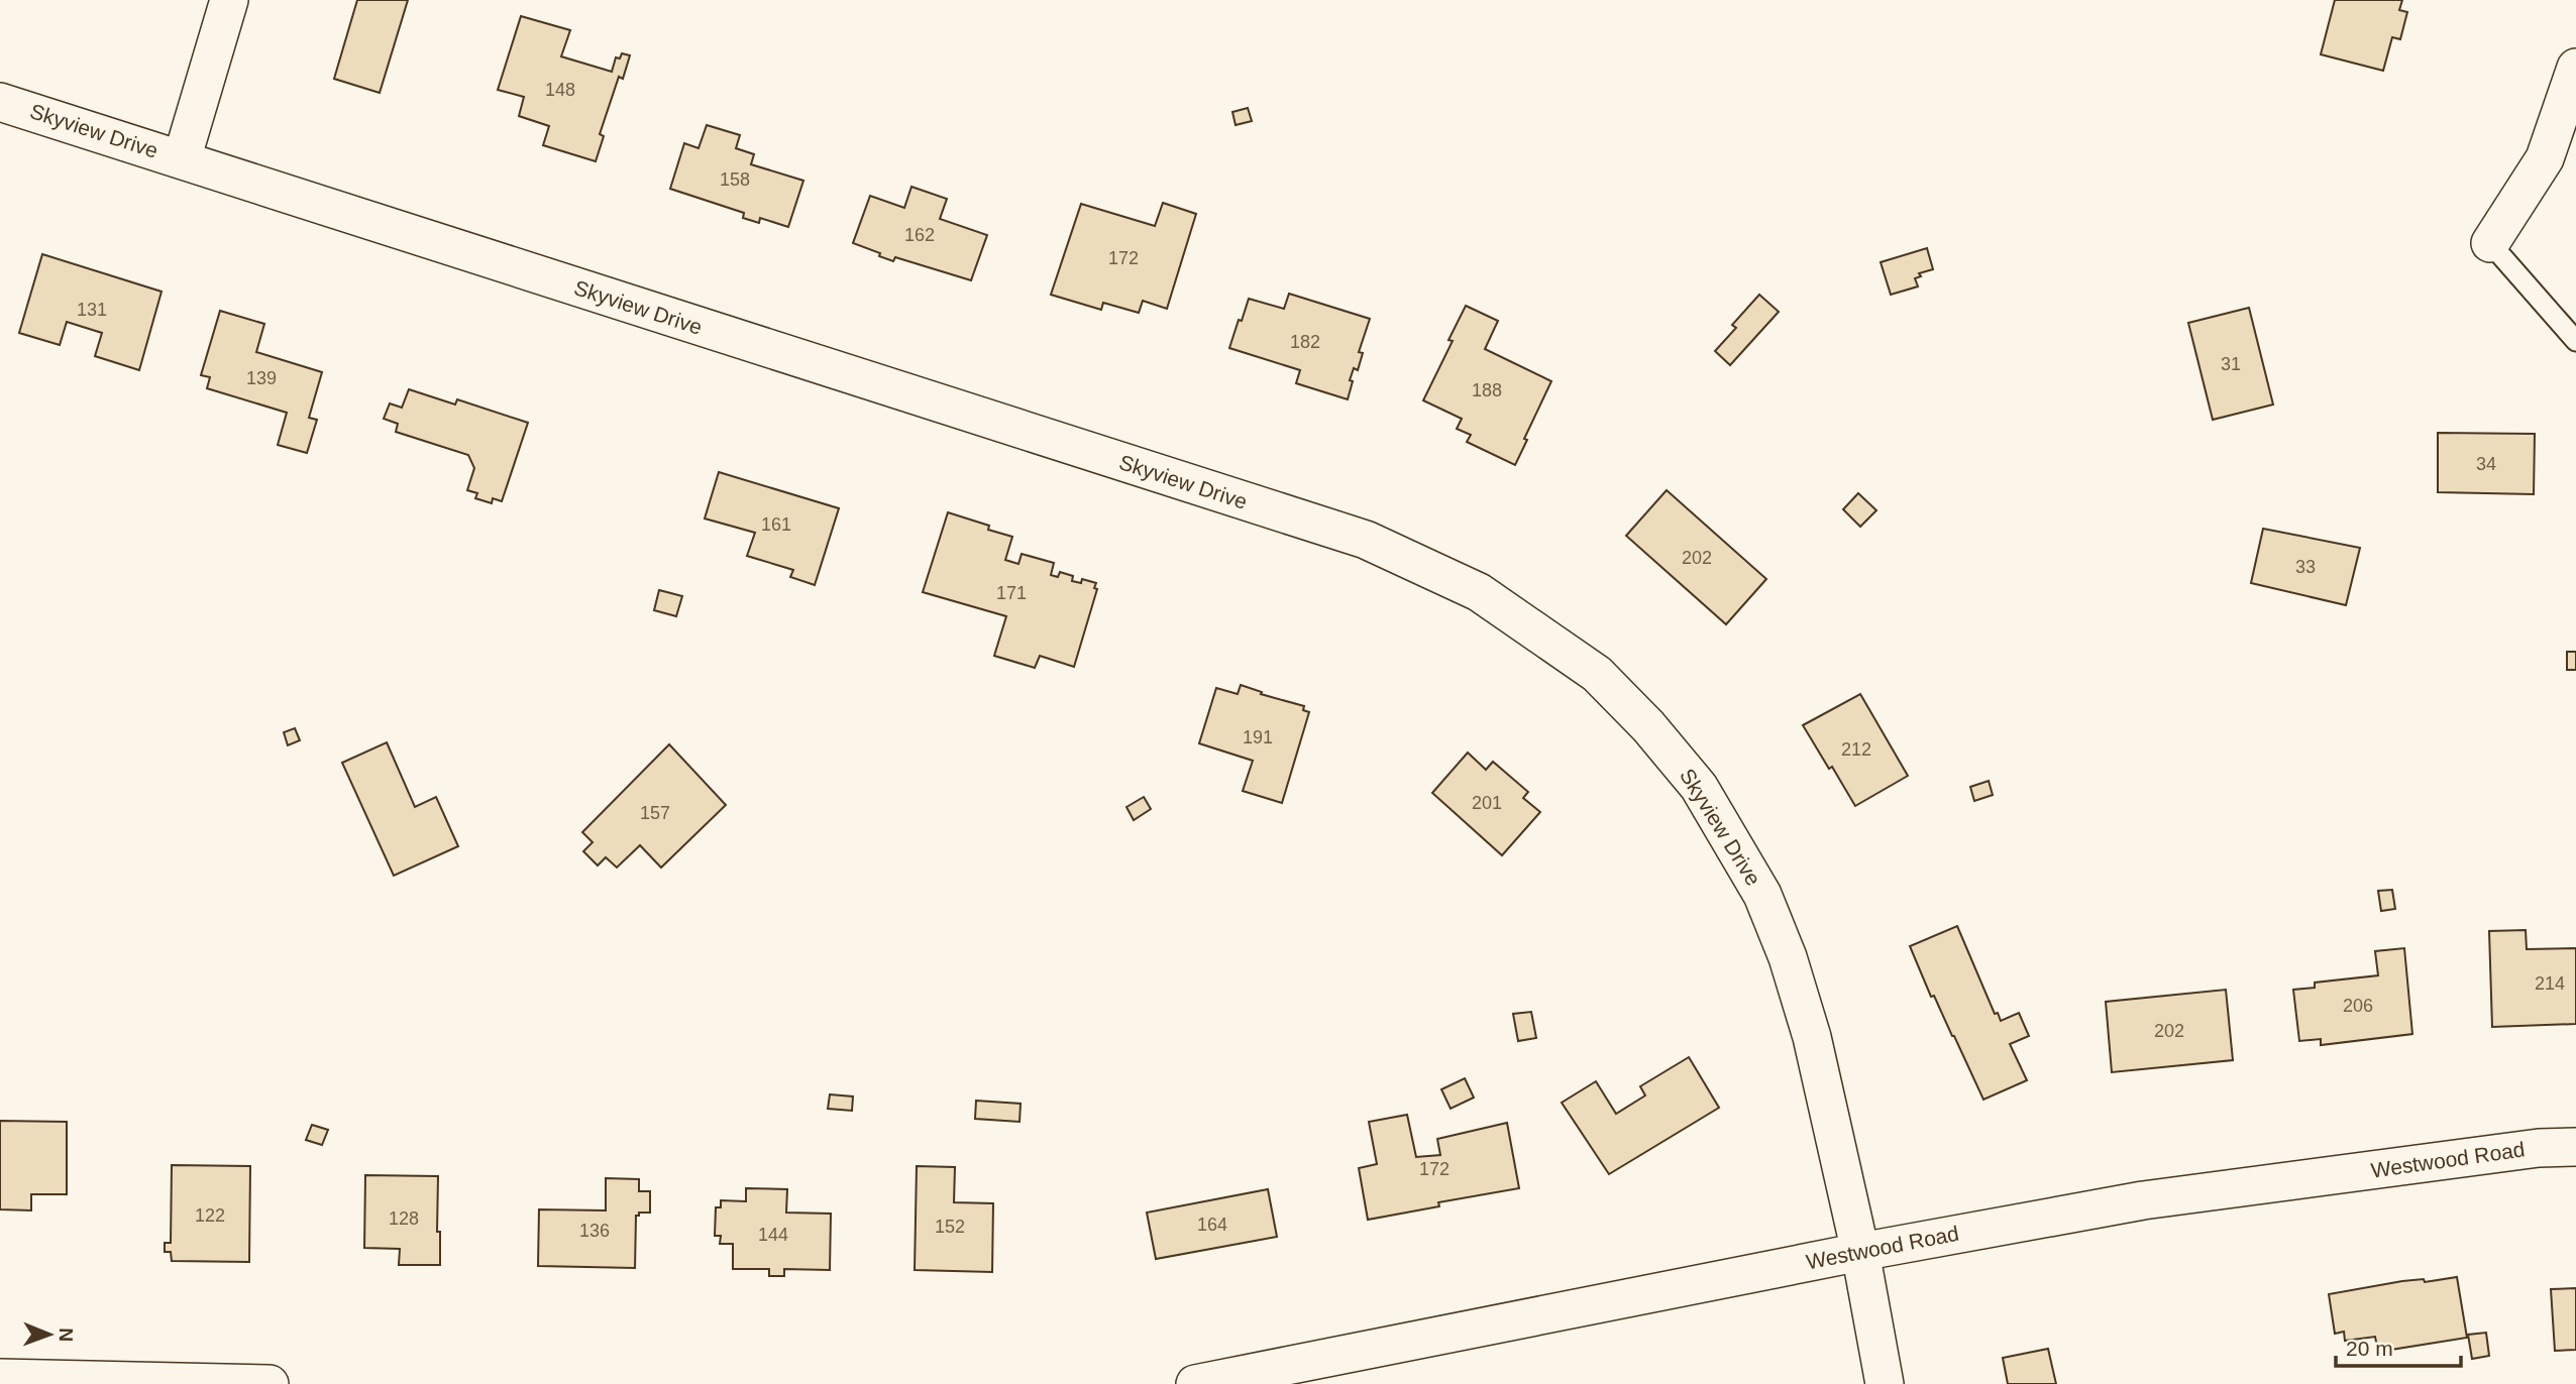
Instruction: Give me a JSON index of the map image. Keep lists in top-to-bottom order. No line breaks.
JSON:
{"streets":{"street":["Skyview Drive","Westwood Road"]},"crossings":[["Skyview Drive","Westwood Road"]],"house_numbers":["148","158","162","172","131","182","31","139","188","34","161","202","33","171","191","212","201","157","214","206","202","172","122","128","164","152","136","144"],"scale_bar":"20 m","north":"right"}
